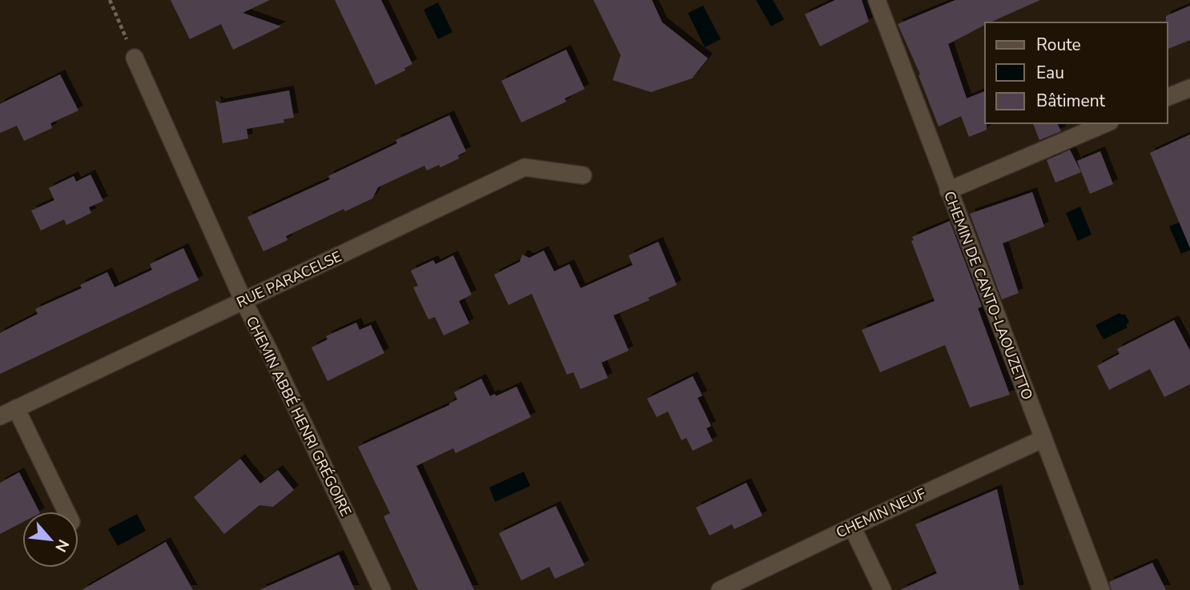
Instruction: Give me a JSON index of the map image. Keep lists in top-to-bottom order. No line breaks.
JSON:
{"streets":{"street":["RUE PARACELSE","CHEMIN DE CANTO-LAOUZETTO","CHEMIN ABBÉ HENRI GRÉGOIRE","CHEMIN NEUF"]},"crossings":[["RUE PARACELSE","CHEMIN ABBÉ HENRI GRÉGOIRE"],["CHEMIN DE CANTO-LAOUZETTO","CHEMIN NEUF"]],"legend":["Route","Eau","Bâtiment"],"north":"bottom right"}
